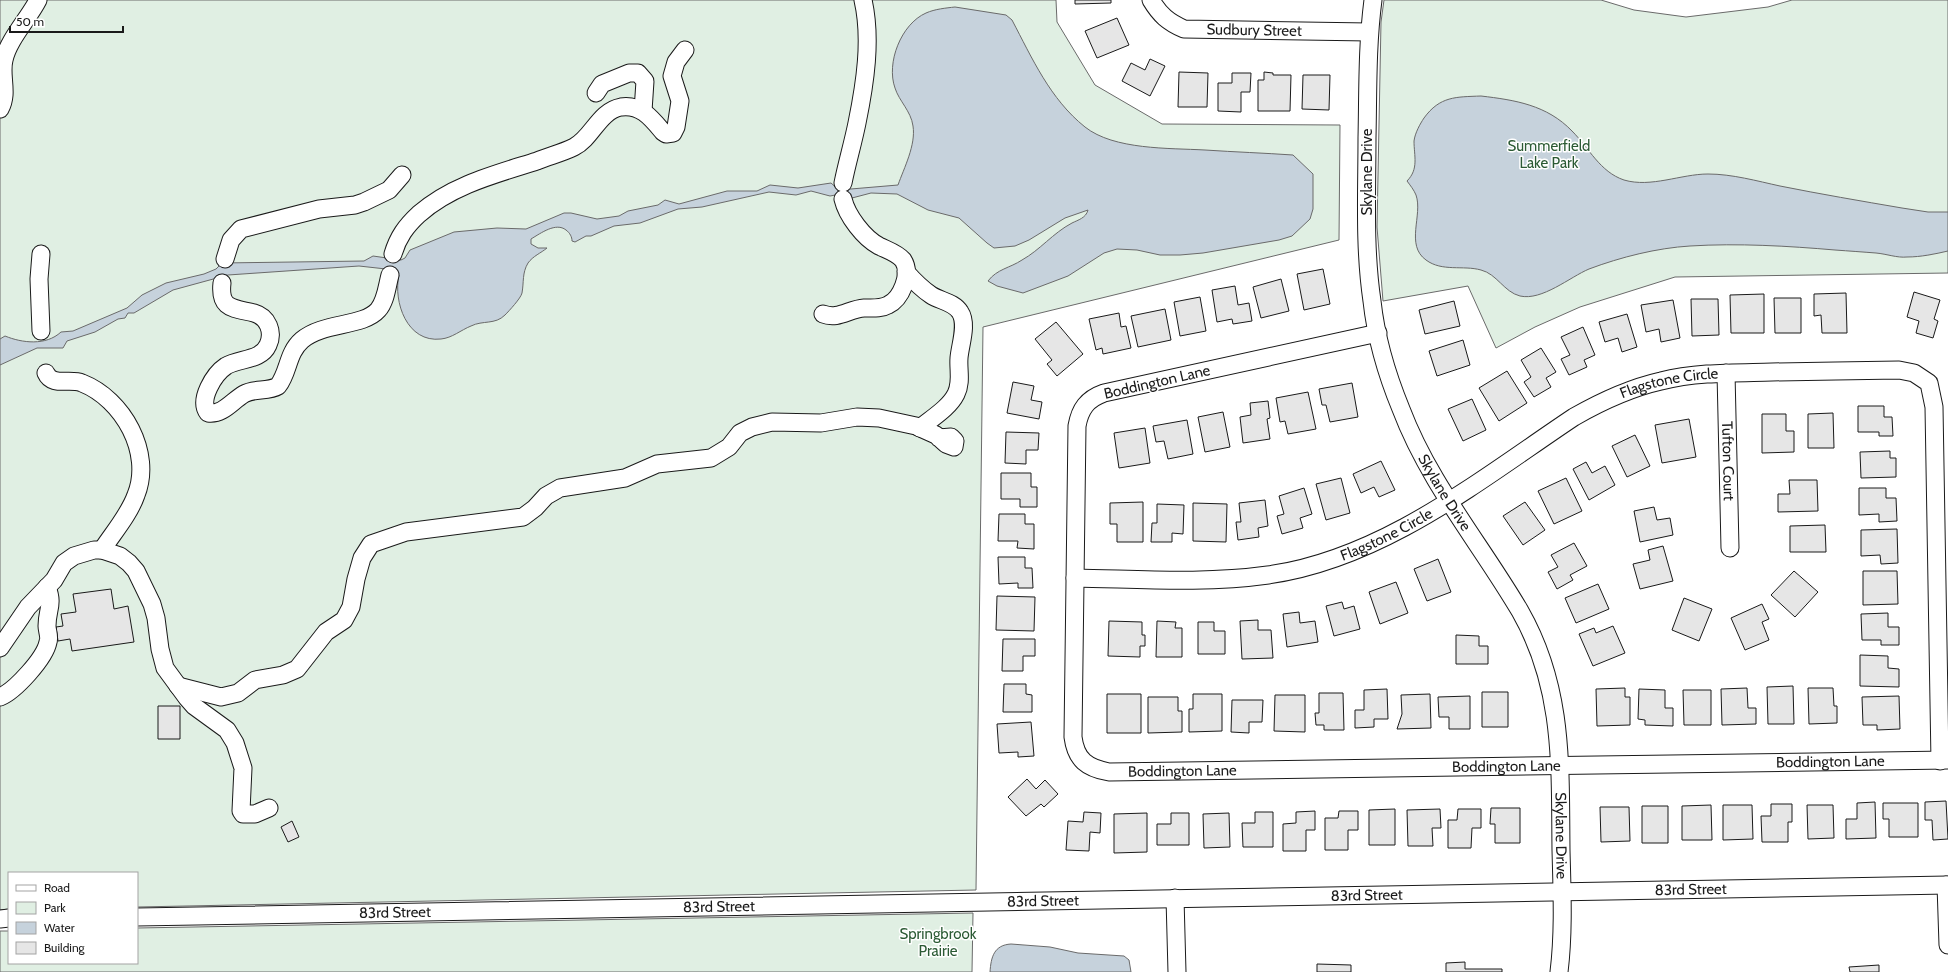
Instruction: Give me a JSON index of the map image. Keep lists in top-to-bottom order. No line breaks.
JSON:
{"streets":{"street":["Sudbury Street","Skylane Drive","Boddington Lane","Flagstone Circle","Tufton Court","83rd Street"]},"crossings":[["Sudbury Street","Skylane Drive"],["Skylane Drive","Boddington Lane"],["Skylane Drive","Flagstone Circle"],["Skylane Drive","83rd Street"],["Boddington Lane","Flagstone Circle"],["Flagstone Circle","Tufton Court"]],"parks":["Summerfield Lake Park","Springbrook Prairie"],"legend":["Road","Park","Water","Building"],"scale_bar":"50 m"}
